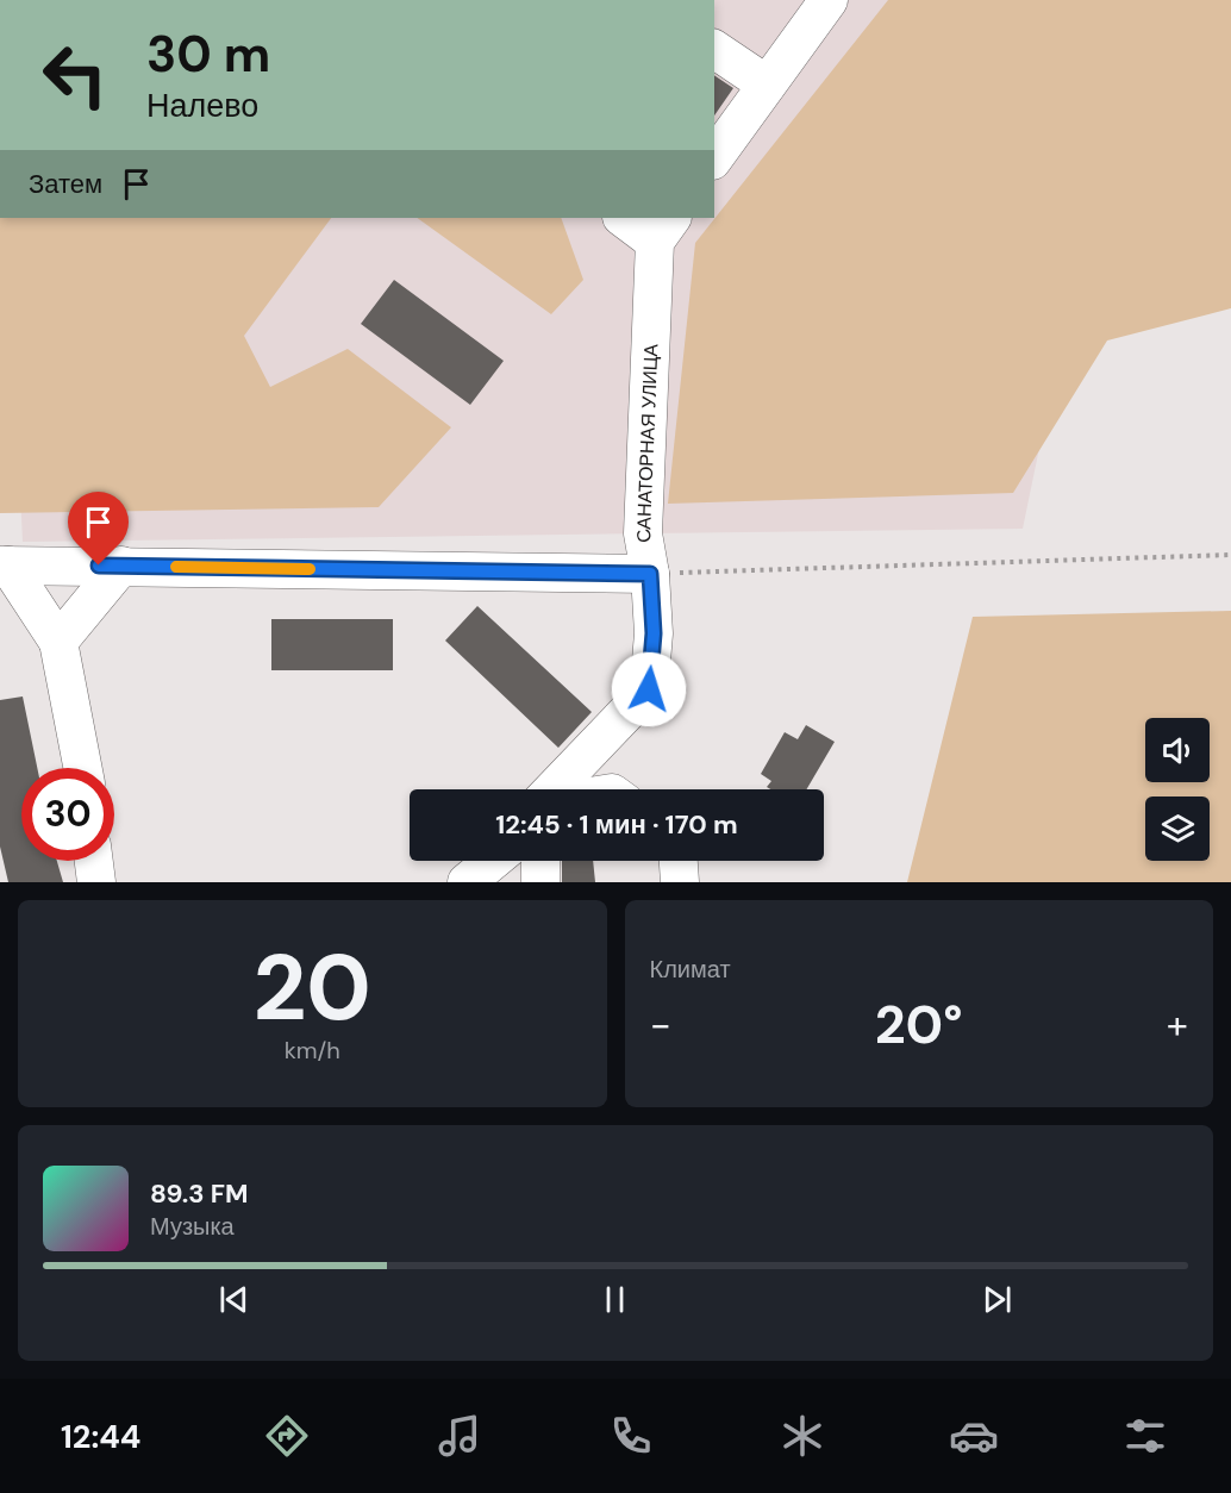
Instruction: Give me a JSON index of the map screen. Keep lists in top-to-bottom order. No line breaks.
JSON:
{"streets":{"street":["САНАТОРНАЯ УЛИЦА"]},"page":{"turn":["30 m","Налево"],"then":"Затем","limit":"30","trip":"12:45 · 1 мин · 170 m","tile":[["20","km/h"],"Климат"],"heat":["−","20°","+"],"song":["89.3 FM","Музыка"],"tabs":"12:44"}}
